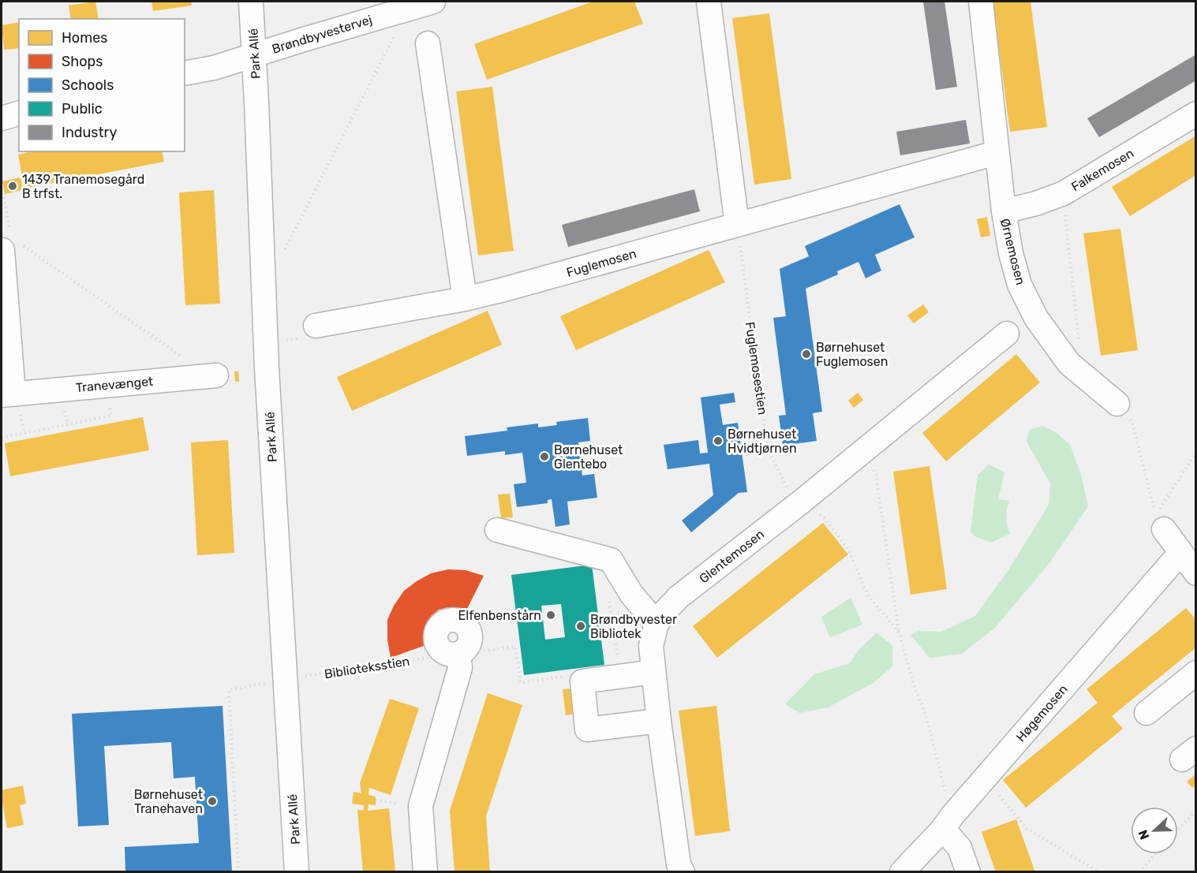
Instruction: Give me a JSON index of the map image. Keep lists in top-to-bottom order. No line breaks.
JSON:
{"streets":{"street":["Brøndbyvestervej","Park Allé","Falkemosen","Ørnemosen","Fuglemosen","Tranevænget","Glentemosen","Høgemosen"],"path":["Fuglemosestien","Biblioteksstien"]},"crossings":[["Brøndbyvestervej","Park Allé"],["Park Allé","Biblioteksstien"],["Falkemosen","Ørnemosen"],["Ørnemosen","Fuglemosen"],["Fuglemosen","Fuglemosestien"],["Fuglemosestien","Glentemosen"]],"places":["1439 Tranemosegård B trfst.","Børnehuset Fuglemosen","Børnehuset Hvidtjørnen","Børnehuset Glentebo","Elfenbenstårn","Brøndbyvester Bibliotek","Børnehuset Tranehaven"],"legend":["Homes","Shops","Schools","Public","Industry"],"north":"left"}
